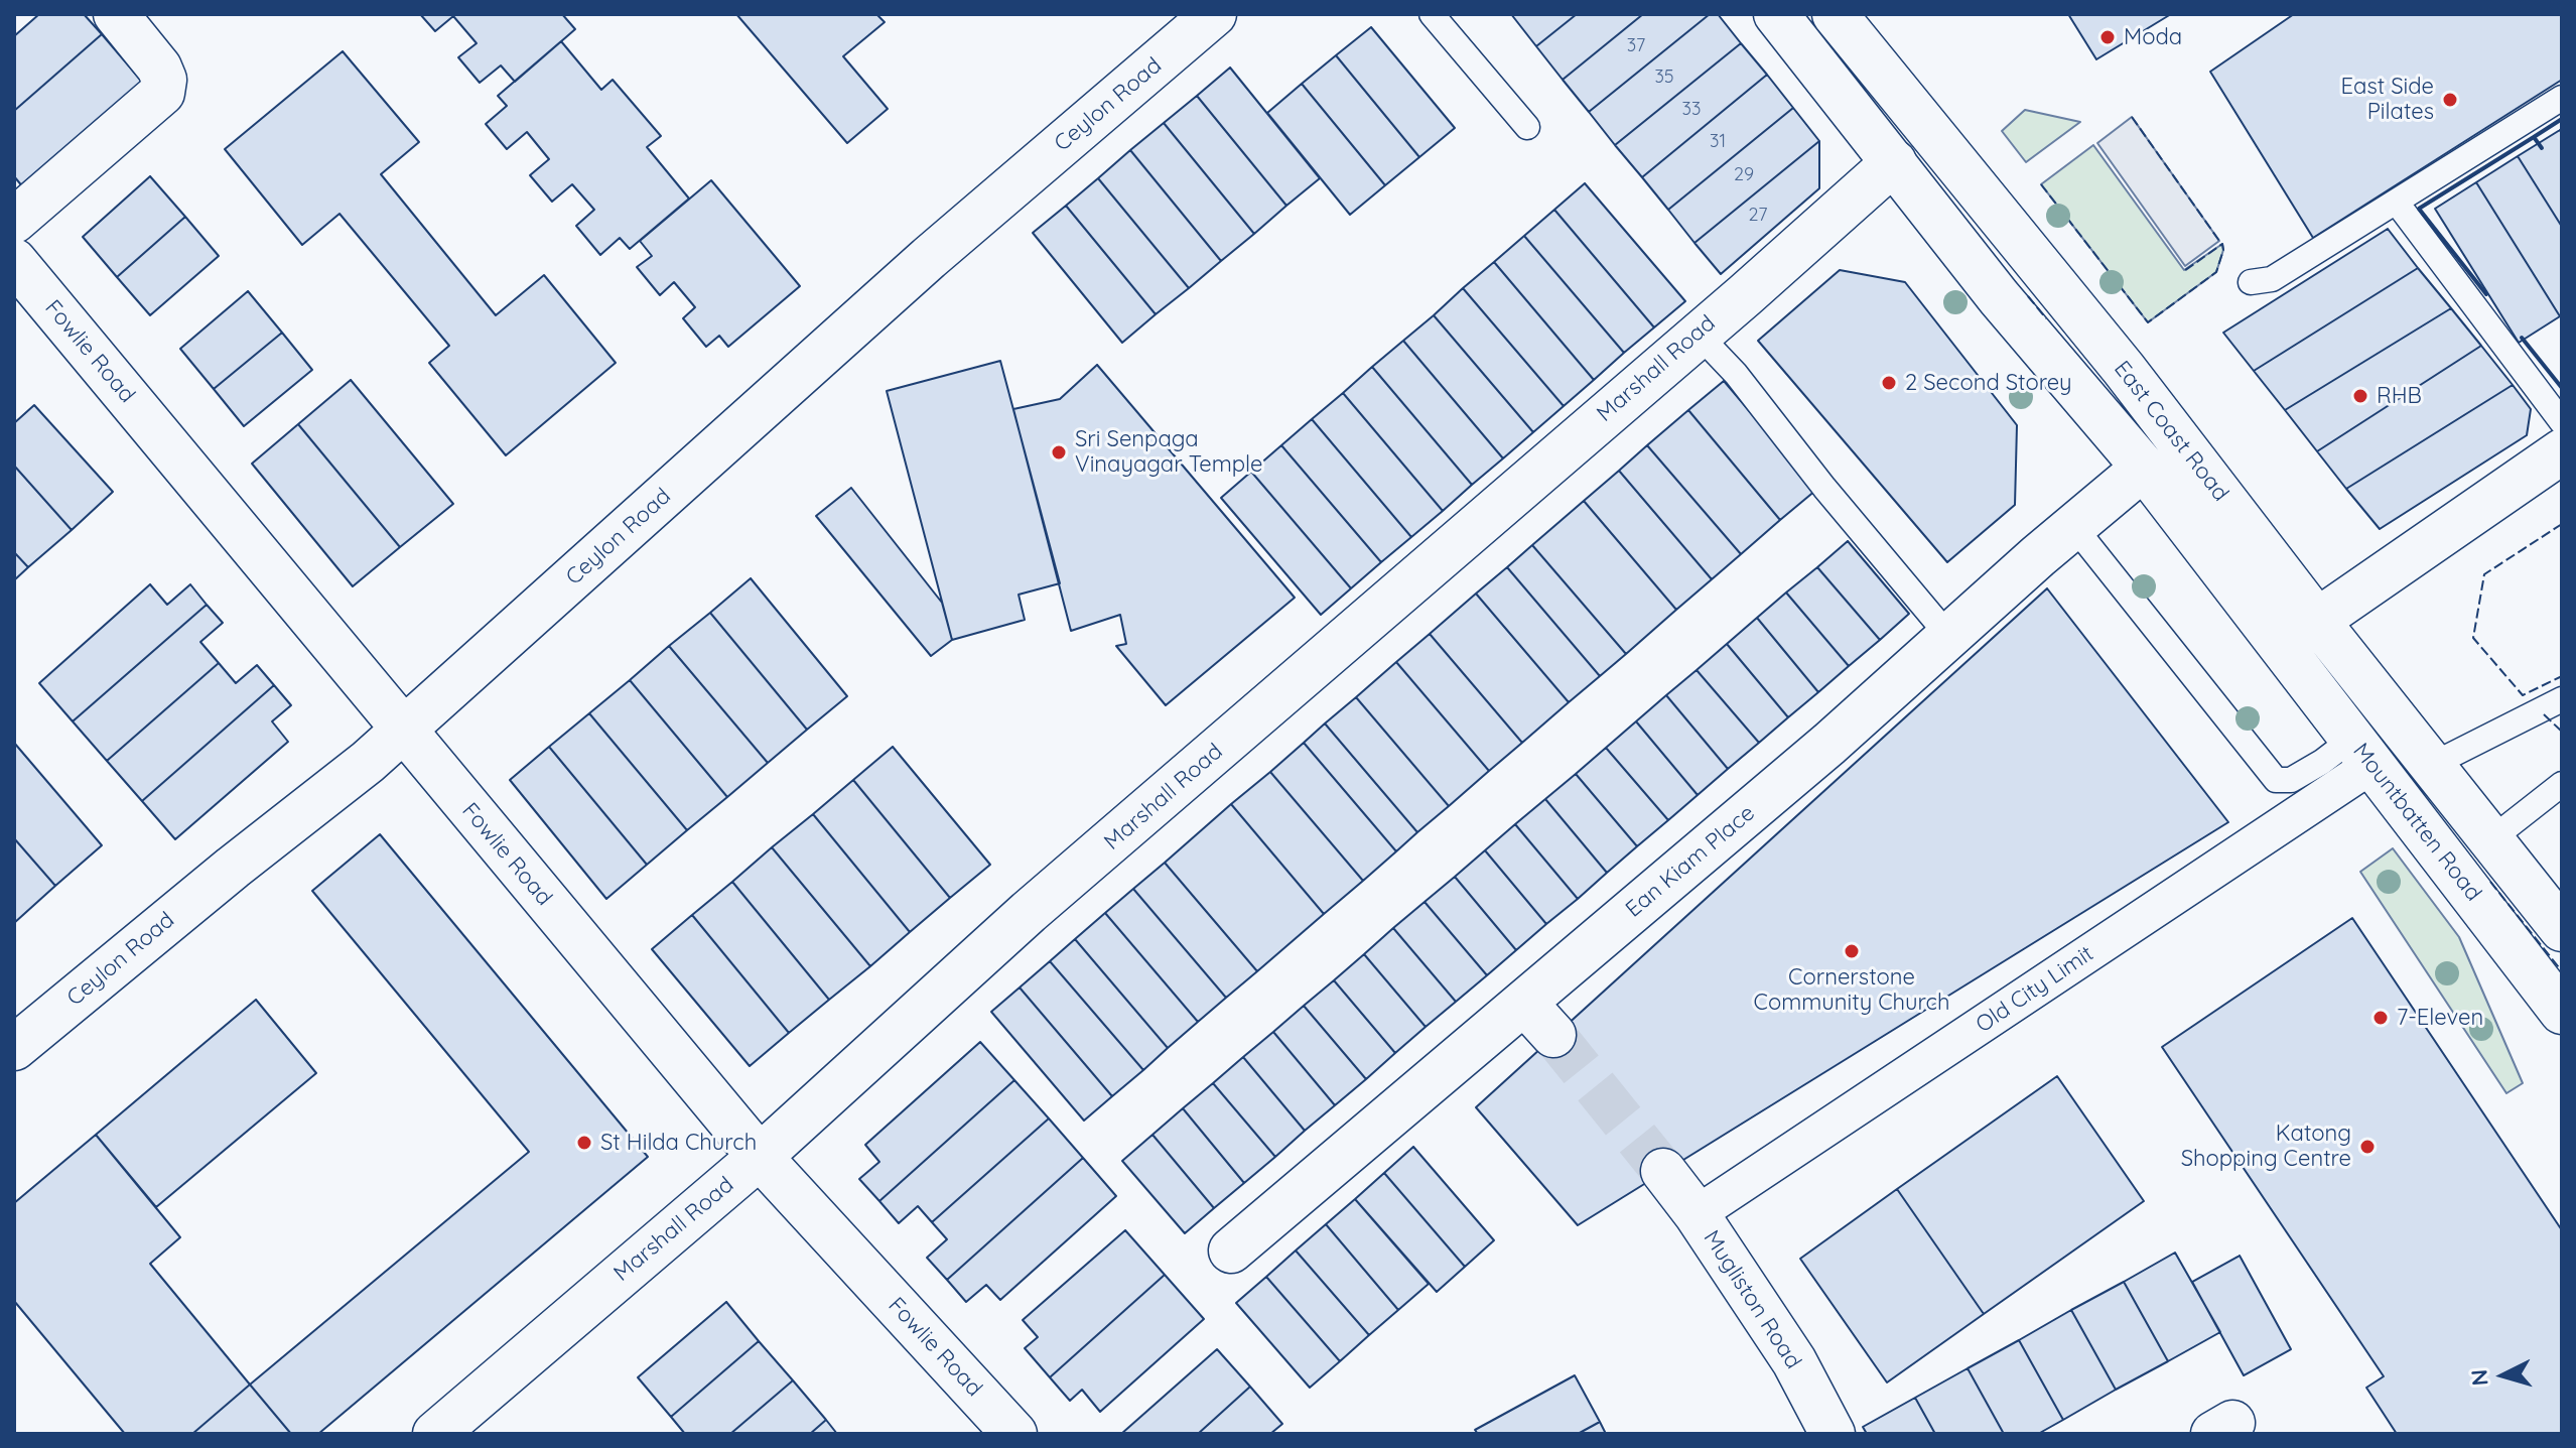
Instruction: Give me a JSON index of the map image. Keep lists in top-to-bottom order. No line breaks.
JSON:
{"streets":{"street":["Ceylon Road","Fowlie Road","Marshall Road","East Coast Road","Mountbatten Road","Ean Kiam Place","Old City Limit","Mugliston Road"]},"crossings":[["Ceylon Road","Fowlie Road"],["Fowlie Road","Marshall Road"],["Marshall Road","East Coast Road"],["East Coast Road","Mountbatten Road"],["East Coast Road","Ean Kiam Place"],["Mountbatten Road","Old City Limit"],["Old City Limit","Mugliston Road"]],"places":["Moda","East Side Pilates","2 Second Storey","RHB","Sri Senpaga Vinayagar Temple","Cornerstone Community Church","7-Eleven","St Hilda Church","Katong Shopping Centre"],"house_numbers":["37","35","33","31","29","27"],"north":"left"}
